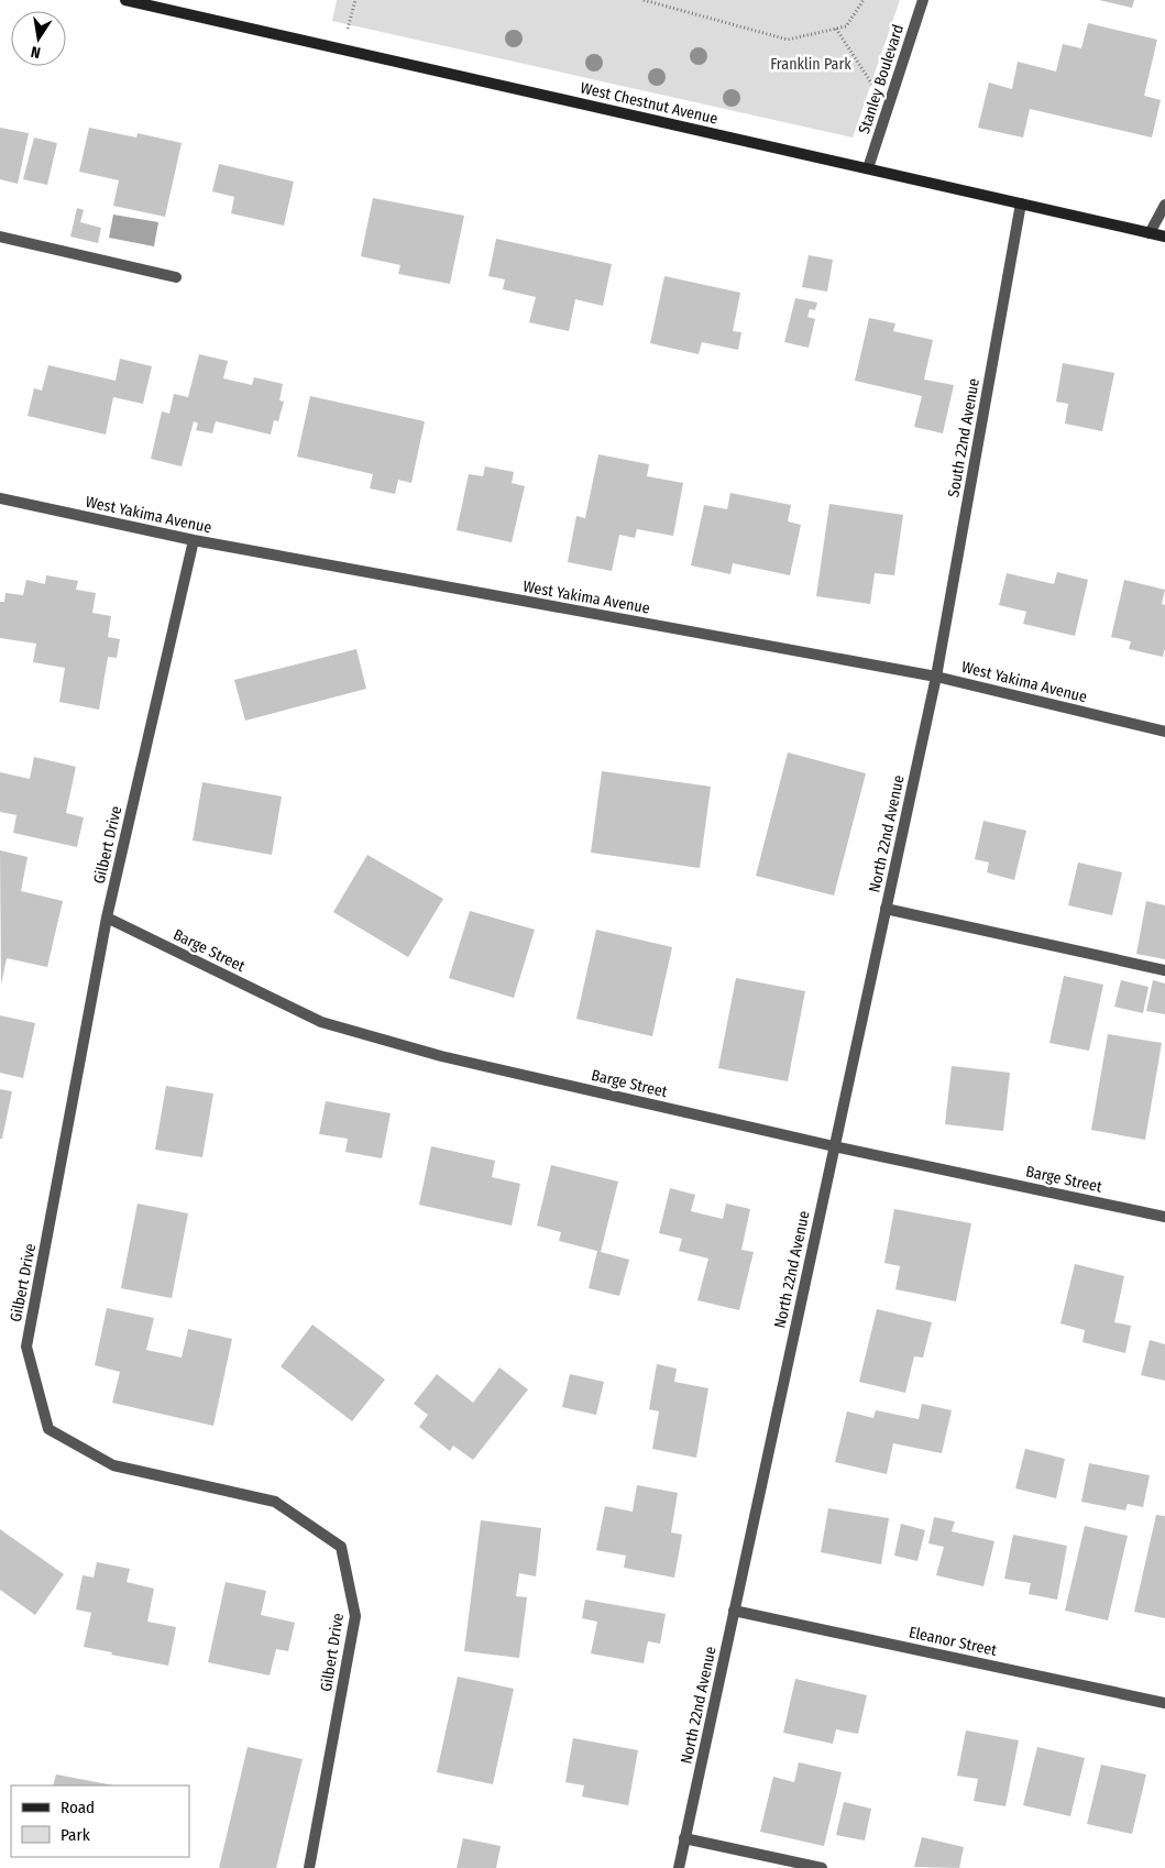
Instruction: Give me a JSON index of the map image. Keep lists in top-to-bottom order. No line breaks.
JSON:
{"streets":{"street":["Stanley Boulevard","West Chestnut Avenue","South 22nd Avenue","West Yakima Avenue","North 22nd Avenue","Gilbert Drive","Barge Street","Eleanor Street"]},"crossings":[["Stanley Boulevard","West Chestnut Avenue"],["West Chestnut Avenue","South 22nd Avenue"],["South 22nd Avenue","West Yakima Avenue"],["South 22nd Avenue","North 22nd Avenue"],["West Yakima Avenue","North 22nd Avenue"],["West Yakima Avenue","Gilbert Drive"],["North 22nd Avenue","Barge Street"],["North 22nd Avenue","Eleanor Street"],["Gilbert Drive","Barge Street"]],"parks":["Franklin Park"],"legend":["Road","Park"],"north":"bottom"}
